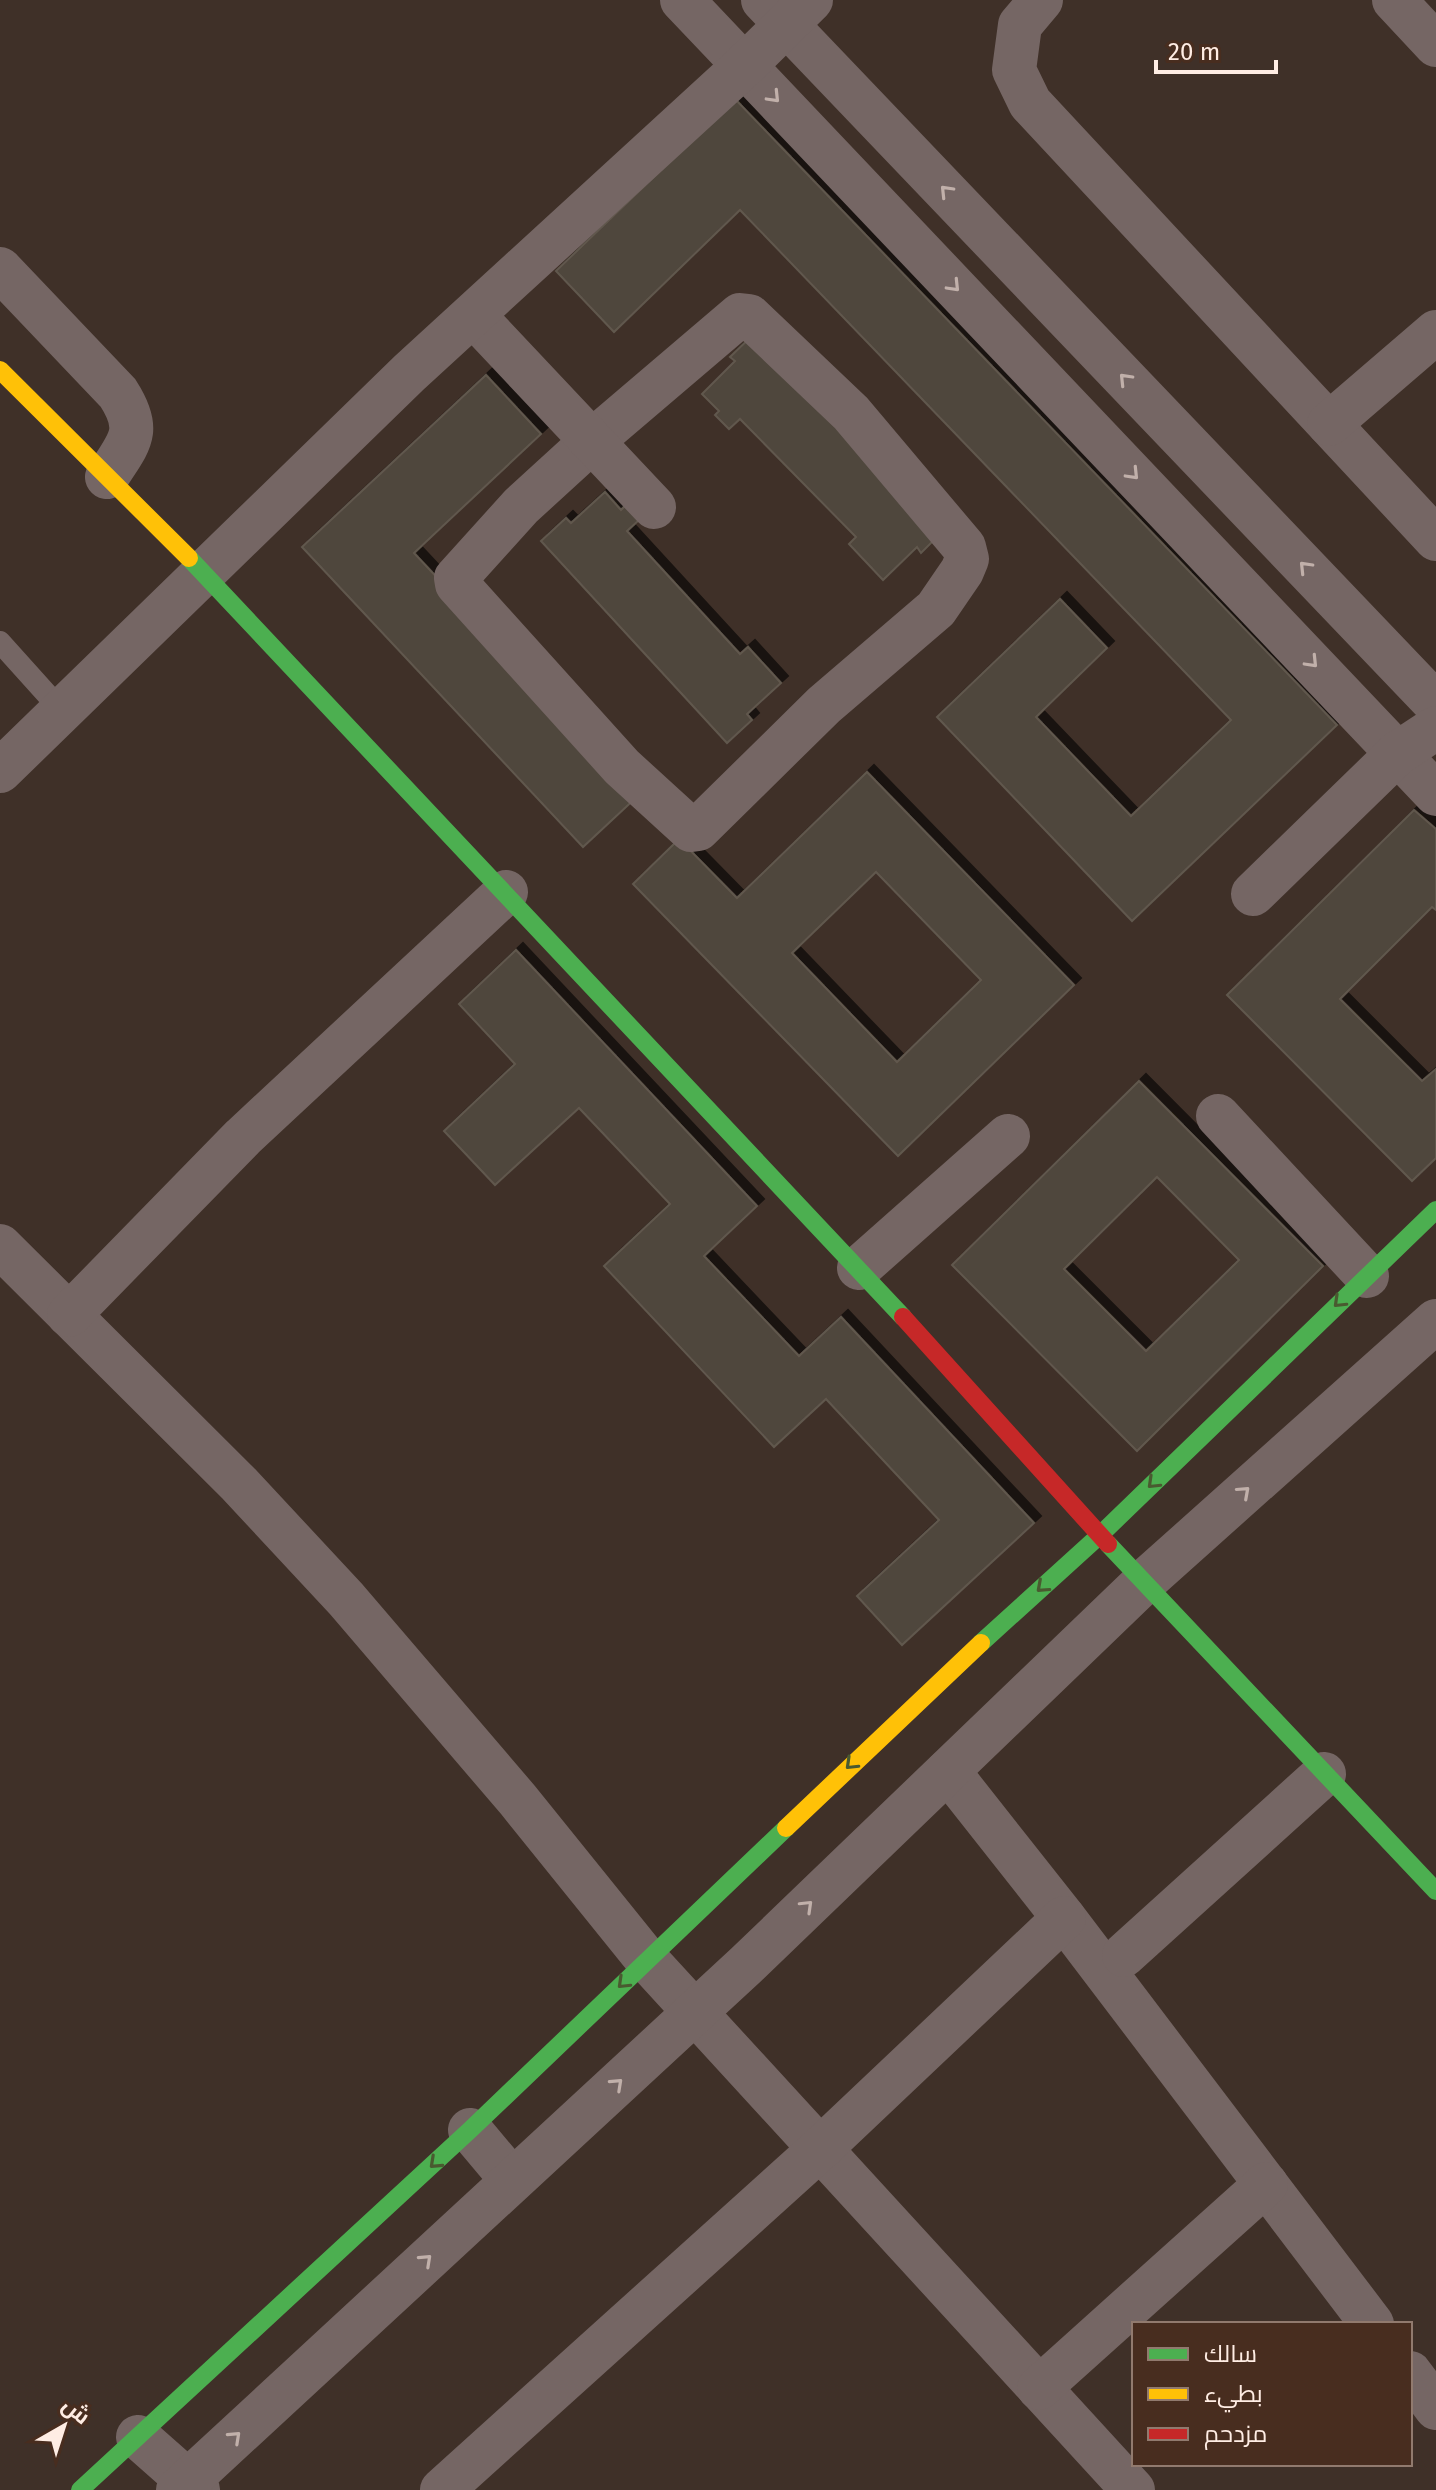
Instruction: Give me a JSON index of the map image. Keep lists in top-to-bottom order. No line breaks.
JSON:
{"legend":["سالك","بطيء","مزدحم"],"scale_bar":"20 m","north":"top right"}
